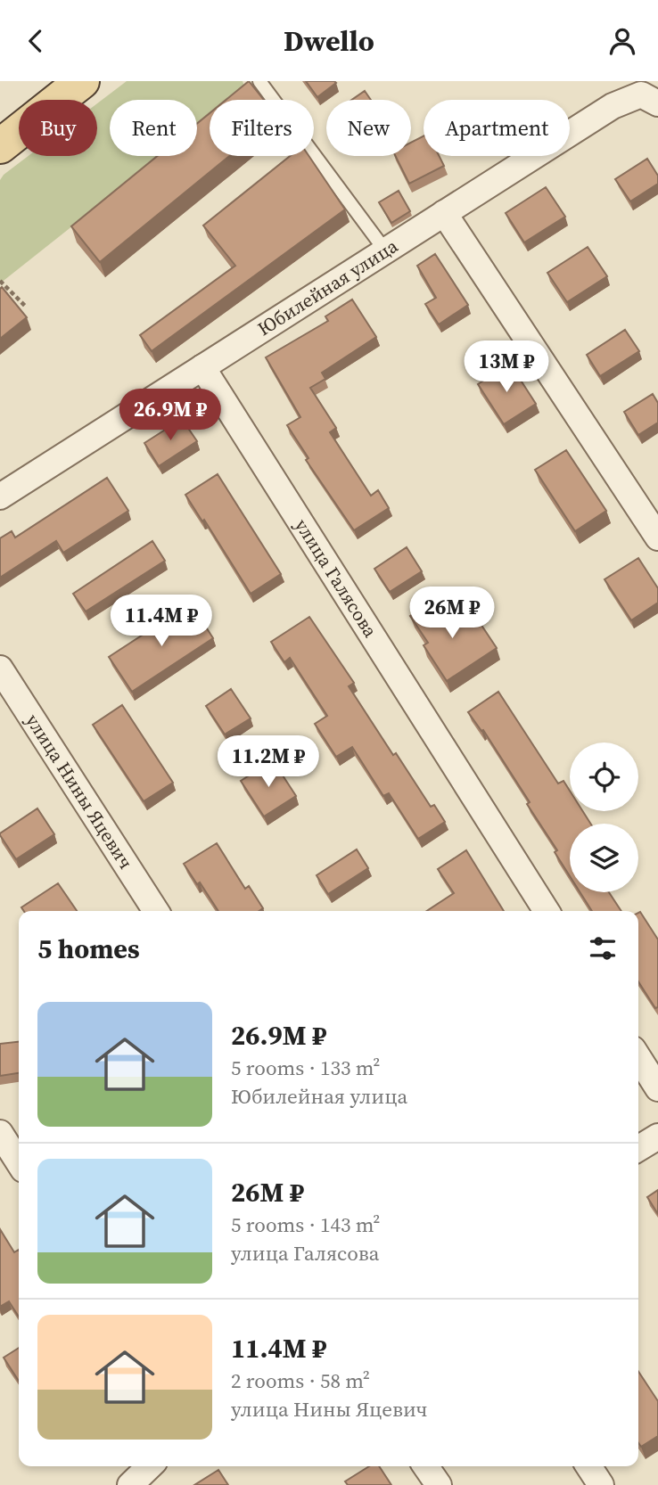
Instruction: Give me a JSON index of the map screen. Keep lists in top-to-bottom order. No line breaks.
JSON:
{"streets":{"street":["Юбилейная улица","улица Галясова","улица Нины Яцевич"]},"crossings":[["Юбилейная улица","улица Галясова"]],"page":{"header":"Dwello","chip":["Buy","Rent","Filters","New","Apartment"],"price":["13M ₽","26.9M ₽","26M ₽","11.4M ₽","11.2M ₽"],"heading":"5 homes","list":[{"name":"26.9M ₽","note":"5 rooms · 133 m² · Юбилейная улица"},{"name":"26M ₽","note":"5 rooms · 143 m² · улица Галясова"},{"name":"11.4M ₽","note":"2 rooms · 58 m² · улица Нины Яцевич"}]}}
